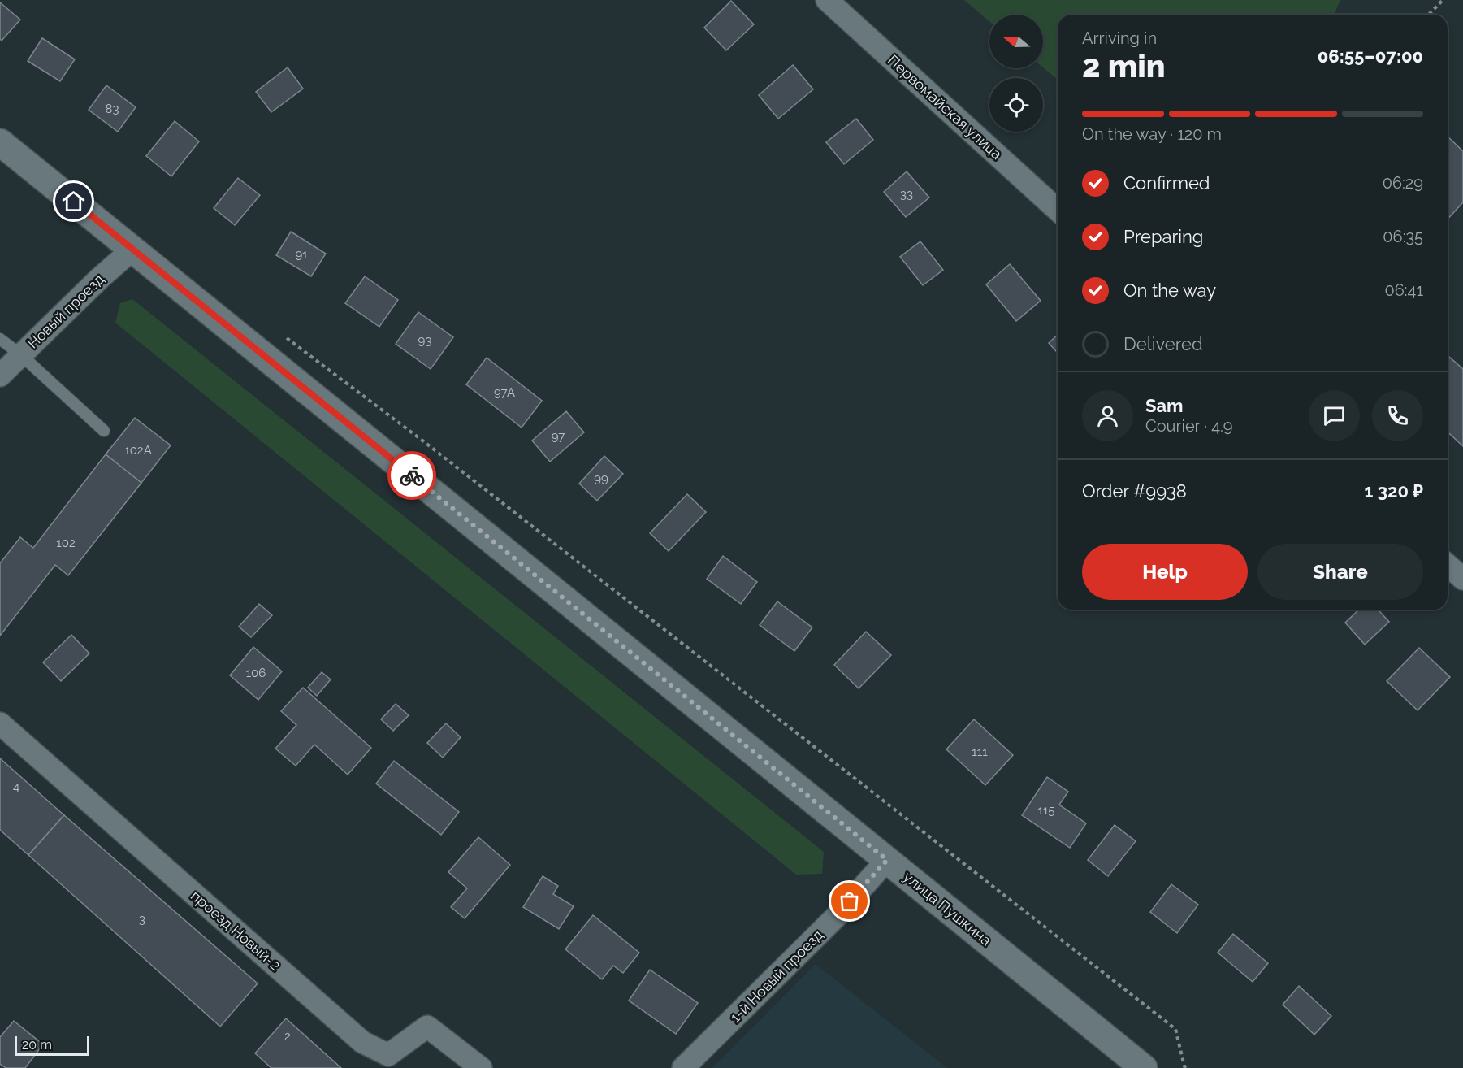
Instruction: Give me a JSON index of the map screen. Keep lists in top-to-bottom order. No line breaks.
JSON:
{"streets":{"main road":["улица Пушкина"],"street":["Первомайская улица","Новый проезд","проезд Новый-2","1-й Новый проезд"]},"crossings":[["Новый проезд","улица Пушкина"],["улица Пушкина","1-й Новый проезд"]],"house_numbers":["83","33","91","93","97А","97","102А","99","102","106","111","4","115","3","2"],"scale_bar":"20 m","north":"left","page":{"heading":["2 min","Arriving in","06:55–07:00"],"panel":["Sam","Courier · 4.9","Order #9938","1 320 ₽"],"bar":"On the way · 120 m","list":[["Confirmed","06:29"],["Preparing","06:35"],["On the way","06:41"],"Delivered"],"buttons":["Help","Share"],"scale":"20 m"}}
